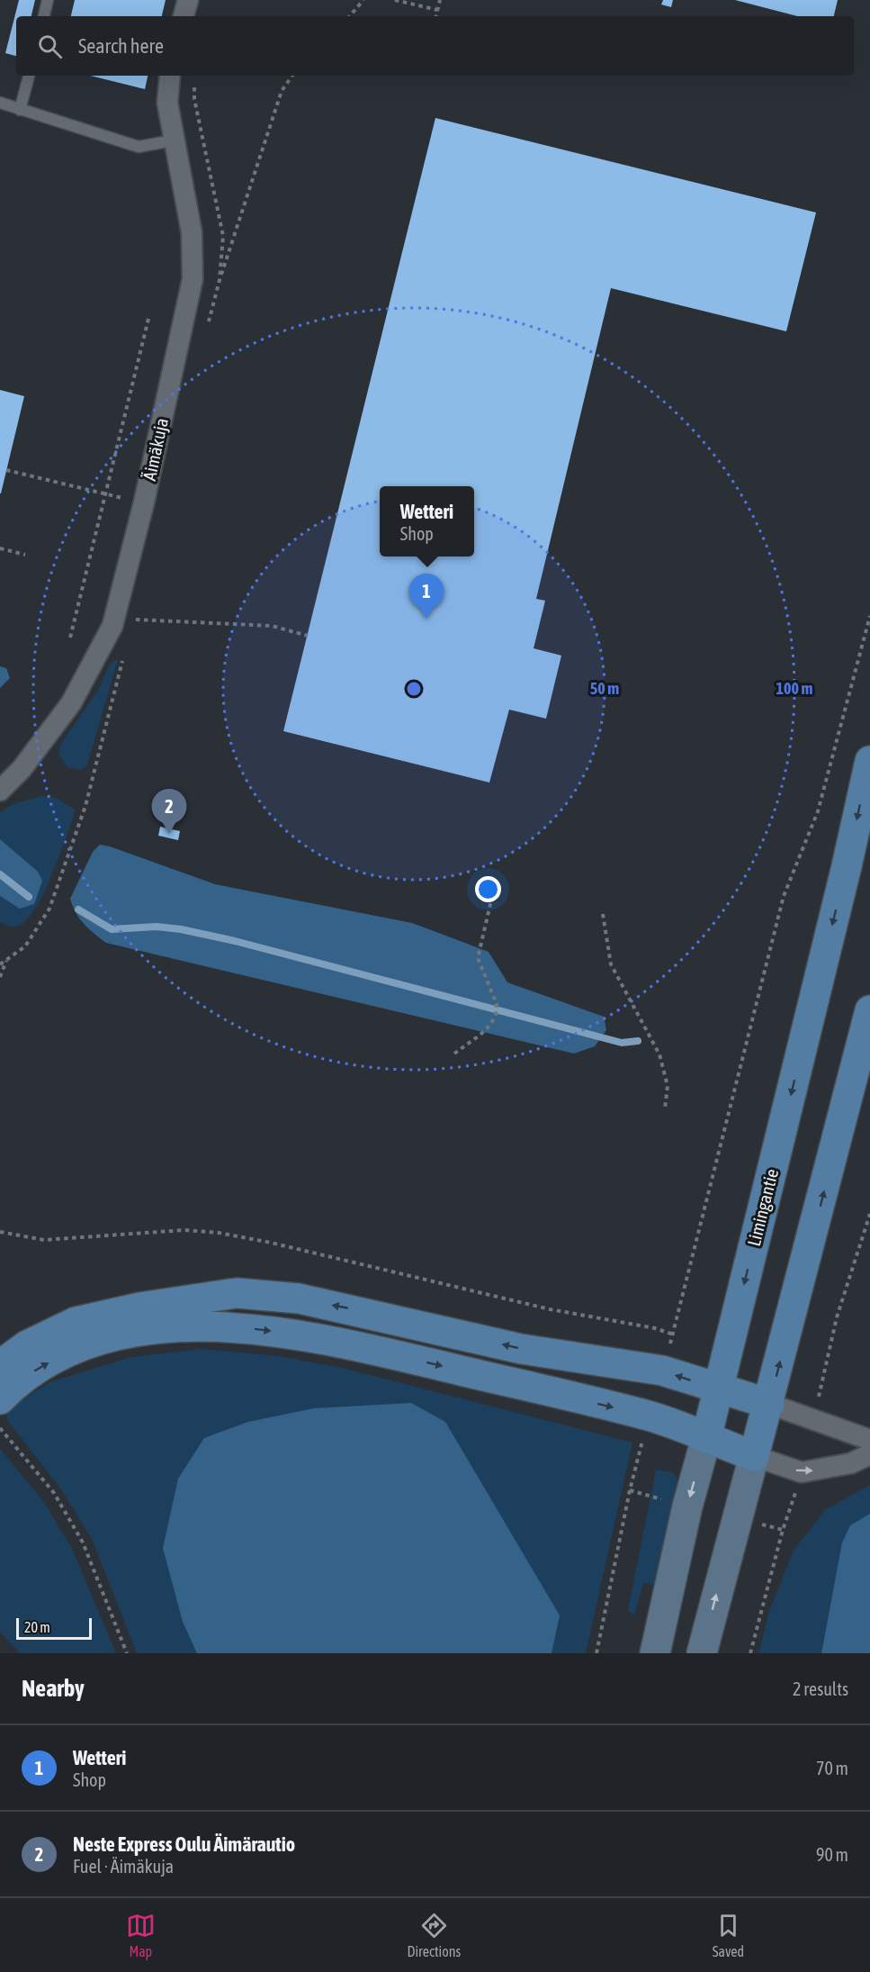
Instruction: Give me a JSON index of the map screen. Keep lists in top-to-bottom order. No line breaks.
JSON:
{"streets":{"main road":["Limingantie"],"street":["Äimäkuja"]},"scale_bar":"20 m","page":{"search":"Search here","popup":["Wetteri","Shop"],"pins":["1","2"],"scale":"20 m","heading":["Nearby","2 results"],"list":[{"mark":"1","name":"Wetteri","note":"Shop","value":"70 m"},{"mark":"2","name":"Neste Express Oulu Äimärautio","note":"Fuel · Äimäkuja","value":"90 m"}],"nav":["Map","Directions","Saved"]},"rings":["50 m","100 m"]}
